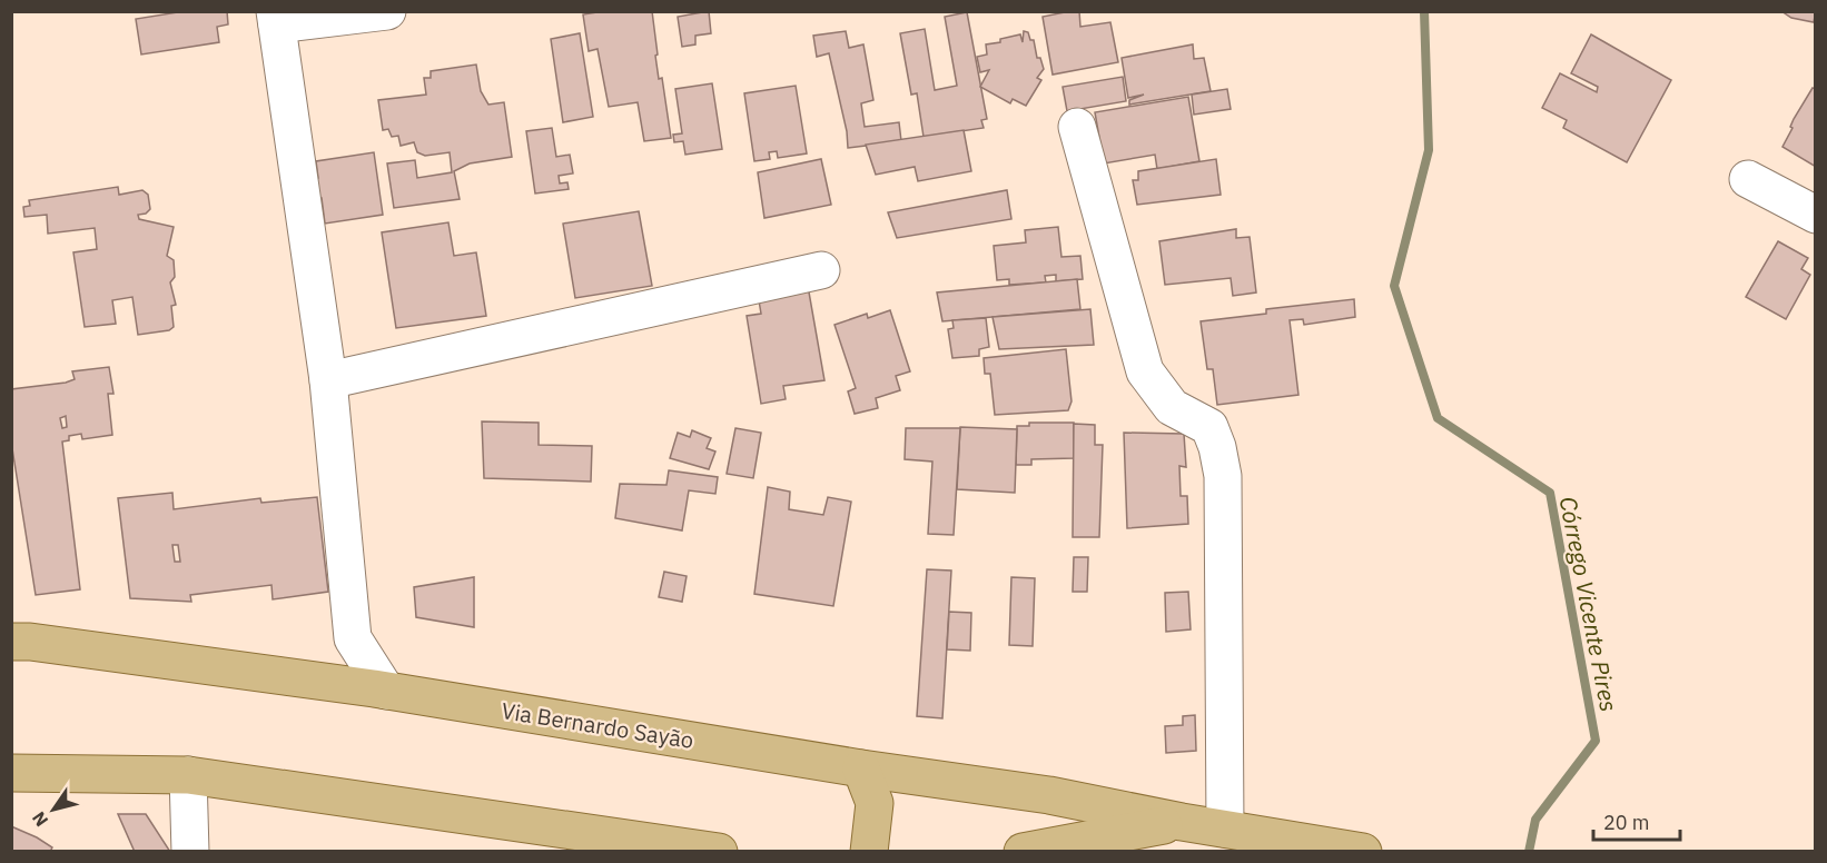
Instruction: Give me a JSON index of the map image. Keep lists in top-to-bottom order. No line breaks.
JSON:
{"streets":{"main road":["Via Bernardo Sayão"]},"water":["Córrego Vicente Pires"],"scale_bar":"20 m","north":"bottom left"}
